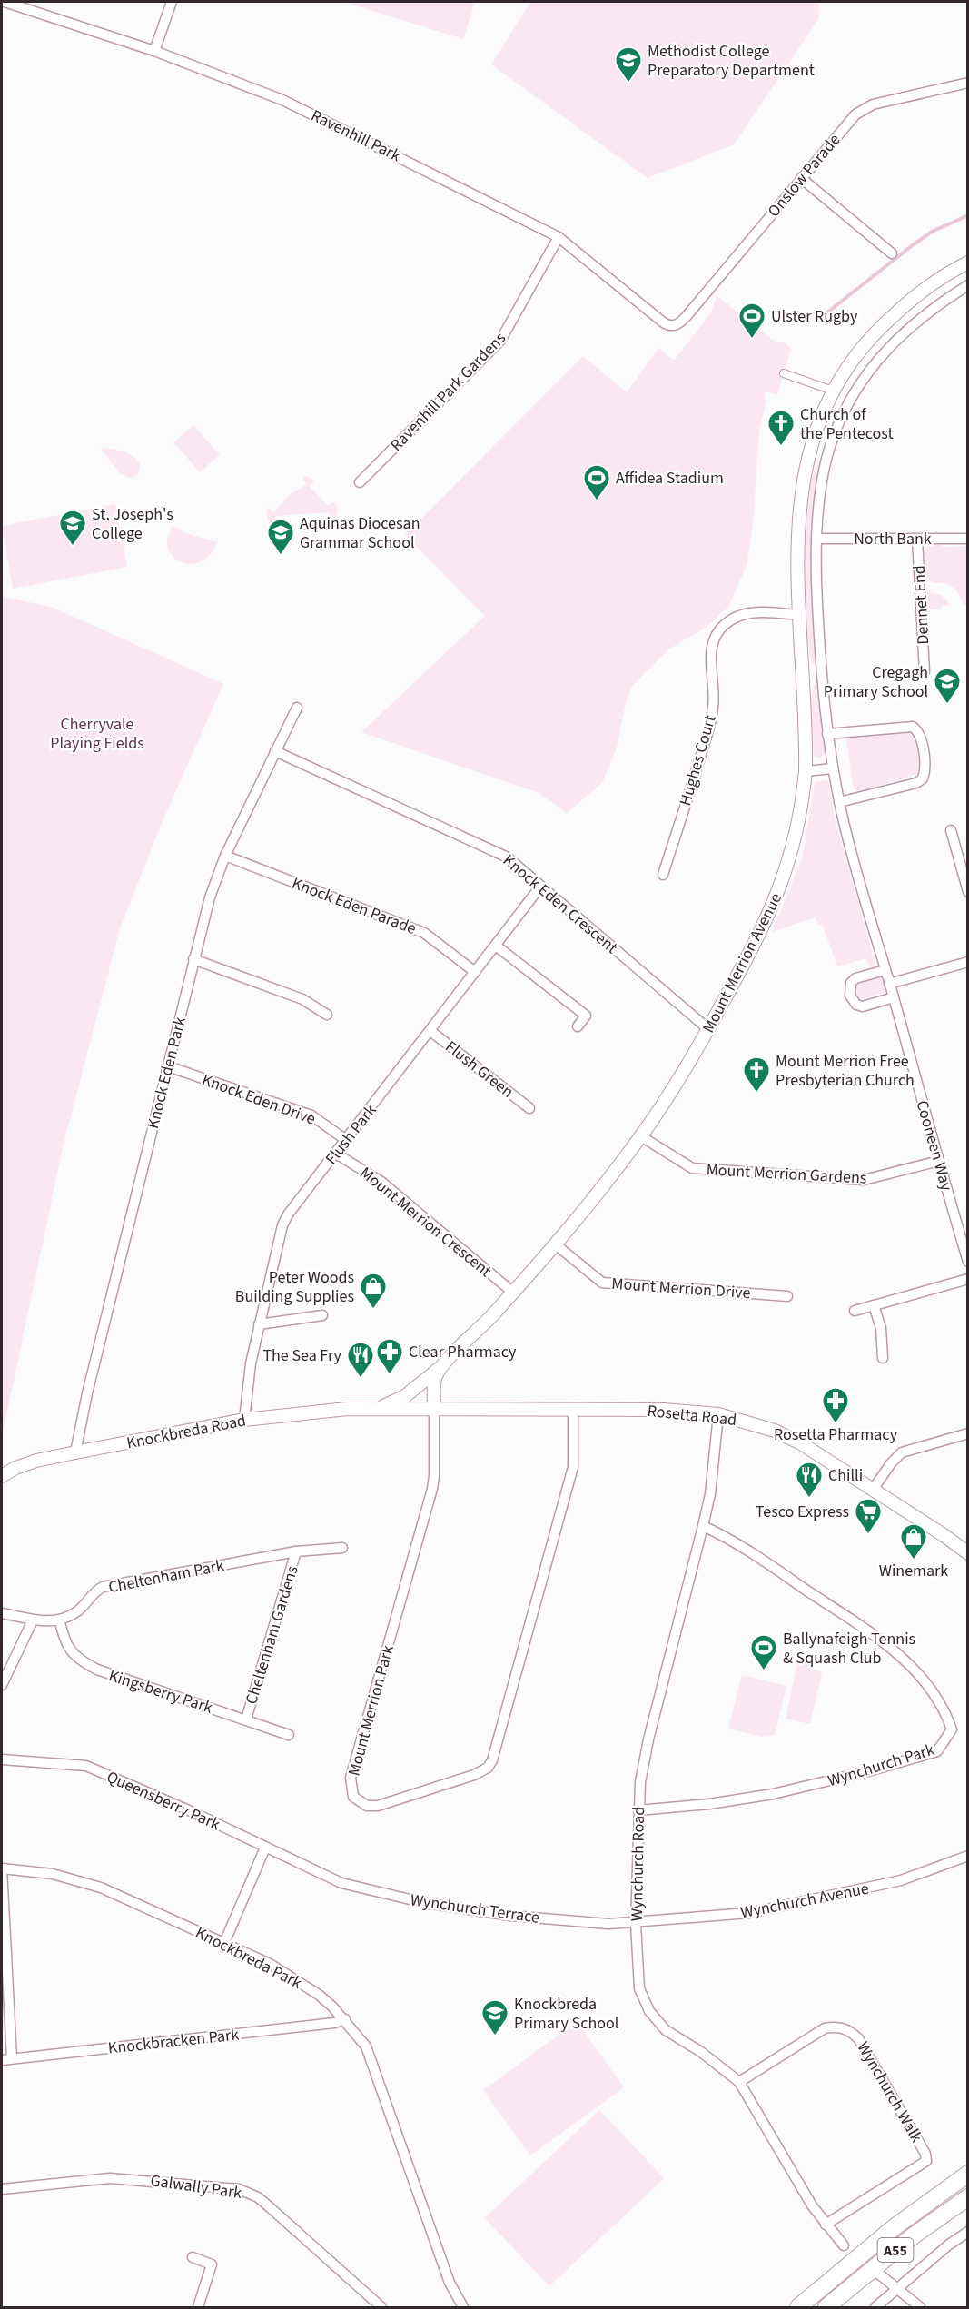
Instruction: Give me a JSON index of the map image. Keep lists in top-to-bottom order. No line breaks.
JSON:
{"streets":{"highway":["A55"],"street":["Ravenhill Park","Onslow Parade","Ravenhill Park Gardens","North Bank","Dennet End","Hughes Court","Knock Eden Crescent","Knock Eden Parade","Mount Merrion Avenue","Flush Green","Knock Eden Park","Knock Eden Drive","Flush Park","Cooneen Way","Mount Merrion Gardens","Mount Merrion Crescent","Mount Merrion Drive","Rosetta Road","Knockbreda Road","Cheltenham Park","Cheltenham Gardens","Kingsberry Park","Mount Merrion Park","Wynchurch Park","Queensberry Park","Wynchurch Road","Wynchurch Avenue","Wynchurch Terrace","Knockbreda Park","Knockbracken Park","Wynchurch Walk","Galwally Park"]},"crossings":[["Ravenhill Park","Onslow Parade"],["Ravenhill Park","Ravenhill Park Gardens"],["North Bank","Dennet End"],["Hughes Court","Mount Merrion Avenue"],["Knock Eden Crescent","Mount Merrion Avenue"],["Knock Eden Crescent","Knock Eden Park"],["Knock Eden Crescent","Flush Park"],["Knock Eden Parade","Knock Eden Park"],["Knock Eden Parade","Flush Park"],["Mount Merrion Avenue","Mount Merrion Gardens"],["Mount Merrion Avenue","Mount Merrion Crescent"],["Mount Merrion Avenue","Mount Merrion Drive"],["Mount Merrion Avenue","Rosetta Road"],["Mount Merrion Avenue","Mount Merrion Park"],["Flush Green","Flush Park"],["Knock Eden Park","Knock Eden Drive"],["Knock Eden Park","Knockbreda Road"],["Knock Eden Drive","Flush Park"],["Flush Park","Mount Merrion Crescent"],["Flush Park","Knockbreda Road"],["Cooneen Way","Mount Merrion Gardens"],["Rosetta Road","Knockbreda Road"],["Rosetta Road","Mount Merrion Park"],["Rosetta Road","Wynchurch Road"],["Cheltenham Park","Cheltenham Gardens"],["Cheltenham Park","Kingsberry Park"],["Cheltenham Gardens","Kingsberry Park"],["Wynchurch Park","Wynchurch Road"],["Queensberry Park","Wynchurch Terrace"],["Wynchurch Road","Wynchurch Avenue"],["Wynchurch Road","Wynchurch Terrace"],["Wynchurch Road","Wynchurch Walk"],["Wynchurch Avenue","Wynchurch Terrace"],["Knockbreda Park","Knockbracken Park"]],"parks":["Cherryvale Playing Fields"],"places":{"school or university":["Methodist College Preparatory Department","St. Joseph's College","Aquinas Diocesan Grammar School","Cregagh Primary School","Knockbreda Primary School"],"sports":["Ulster Rugby","Affidea Stadium","Ballynafeigh Tennis & Squash Club"],"church":["Church of the Pentecost","Mount Merrion Free Presbyterian Church"],"shop":["Peter Woods Building Supplies","Winemark"],"pharmacy":["Clear Pharmacy","Rosetta Pharmacy"],"restaurant":["The Sea Fry","Chilli"],"supermarket":["Tesco Express"]}}
